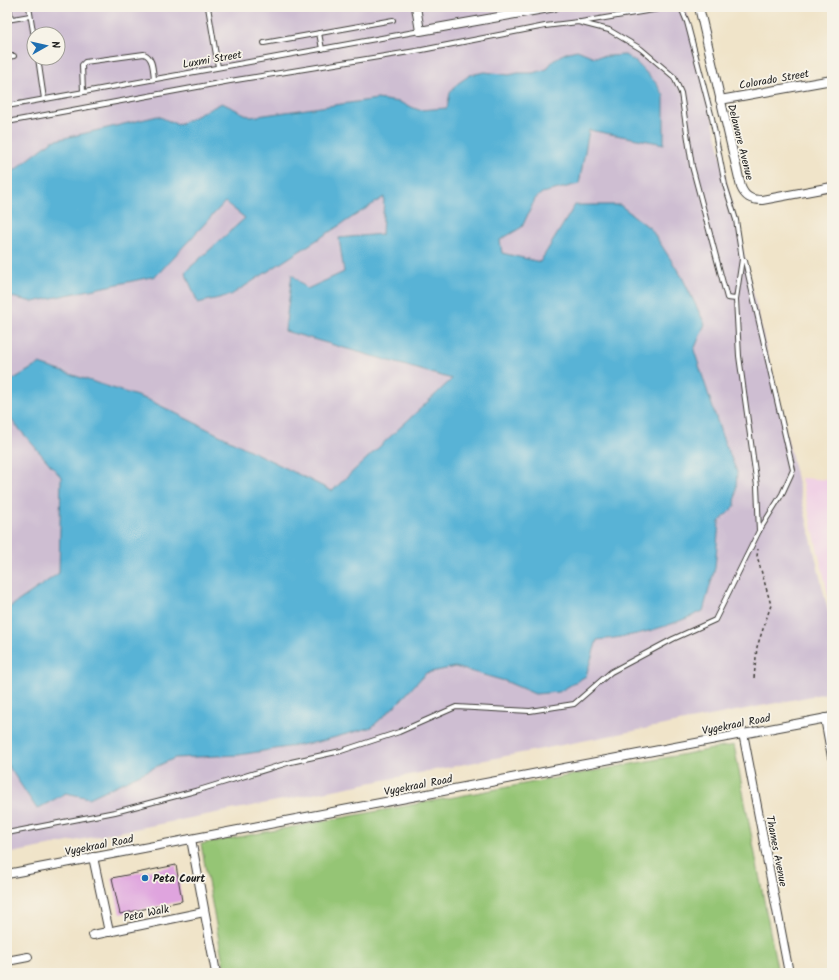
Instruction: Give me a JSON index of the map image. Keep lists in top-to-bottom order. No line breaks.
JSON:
{"streets":{"street":["Colorado Street","Delaware Avenue","Vygekraal Road","Thames Avenue","Peta Walk"],"lane":["Luxmi Street"]},"crossings":[["Colorado Street","Delaware Avenue"],["Vygekraal Road","Thames Avenue"]],"places":["Peta Court"],"north":"right"}
